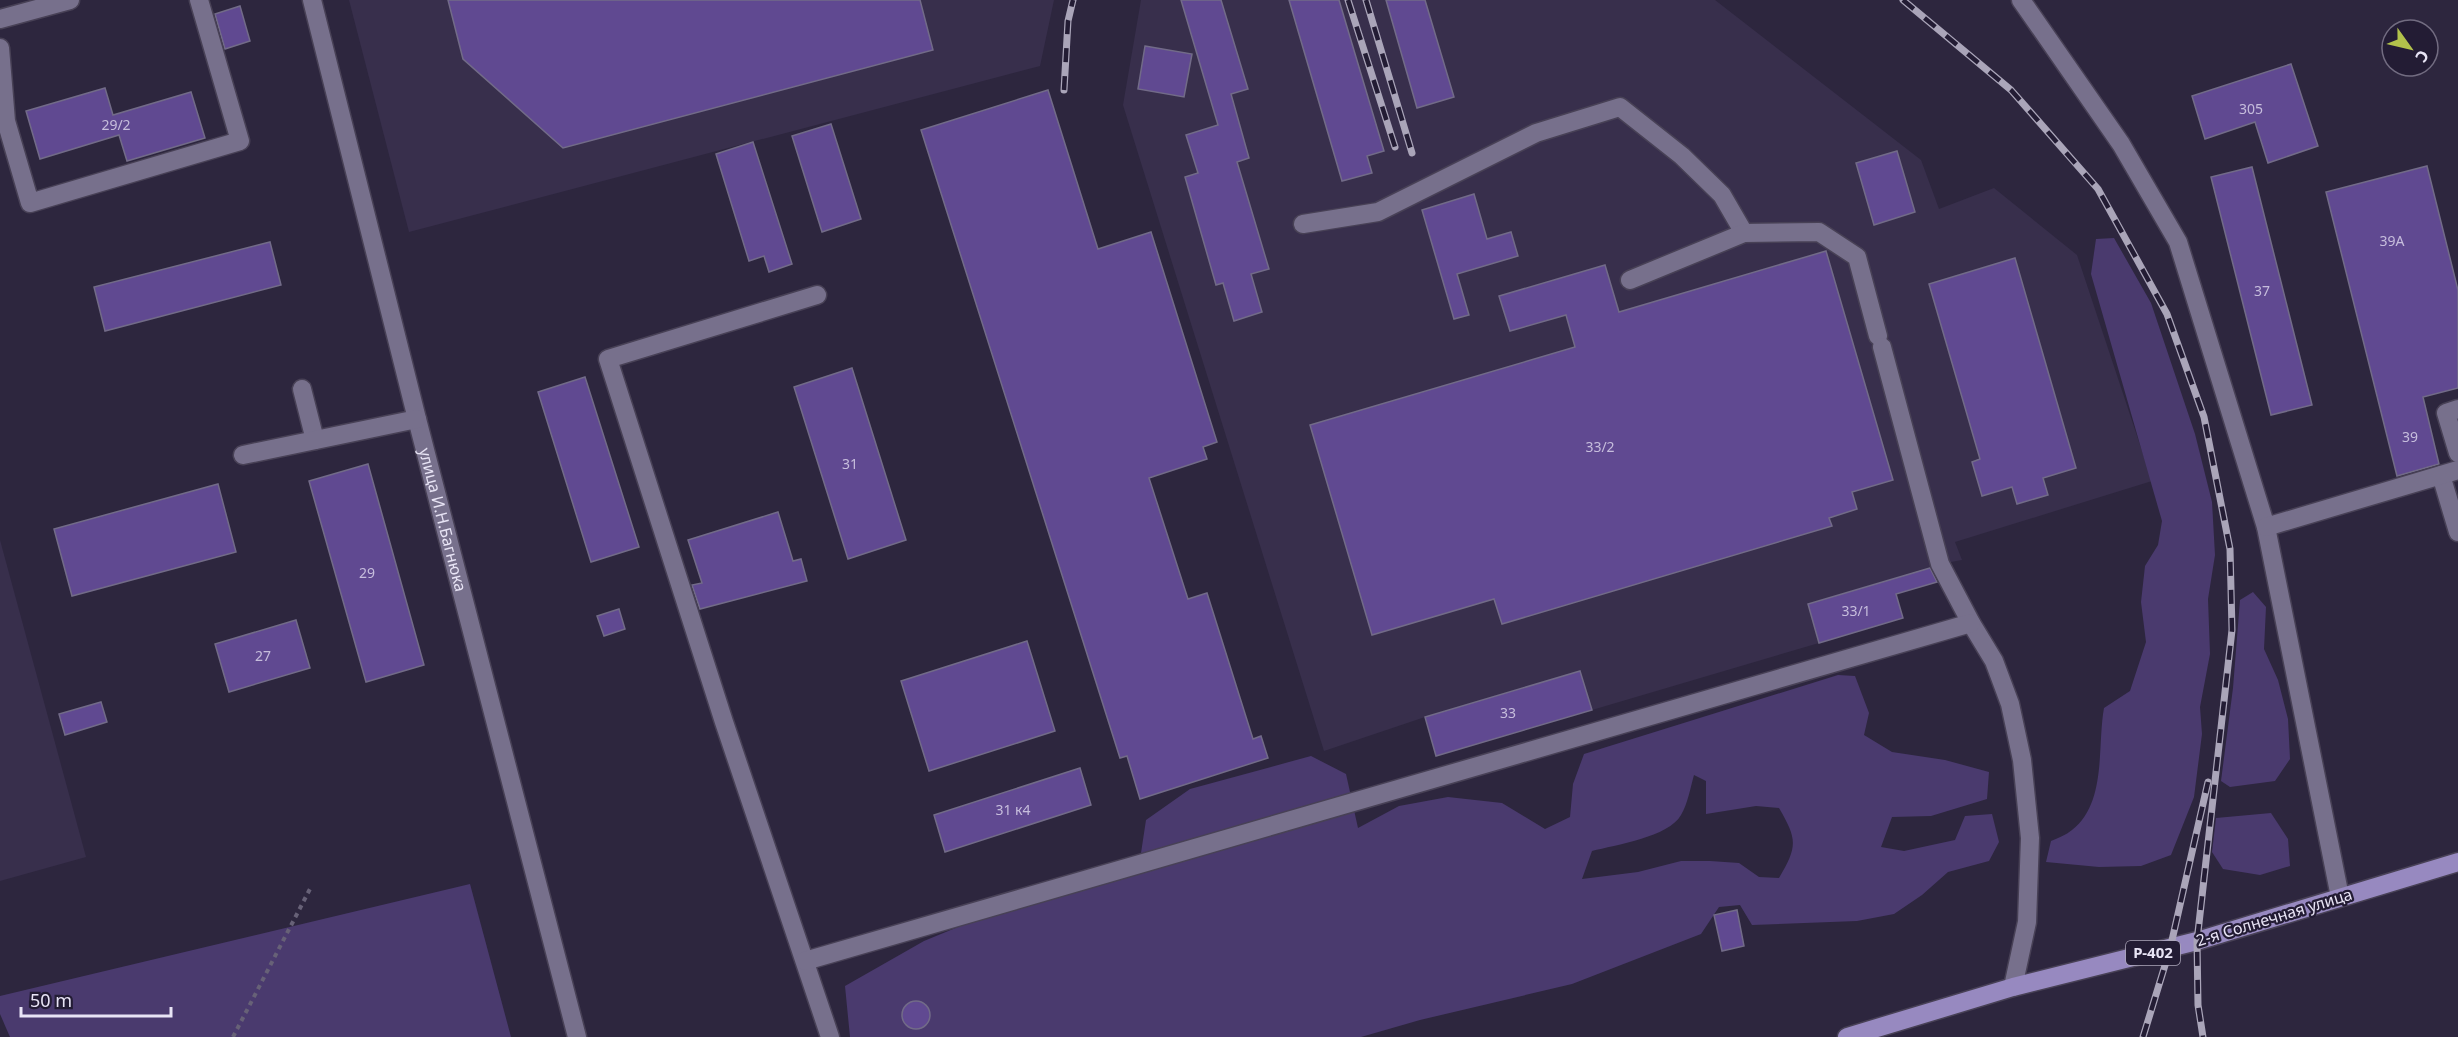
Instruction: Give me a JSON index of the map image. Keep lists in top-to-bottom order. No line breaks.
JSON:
{"streets":{"main road":["2-я Солнечная улица","Р-402"],"street":["улица И.Н.Багнюка"]},"house_numbers":["305","29/2","39А","37","39","33/2","31","29","33/1","27","33","31 к4"],"scale_bar":"50 m","north":"bottom right"}
